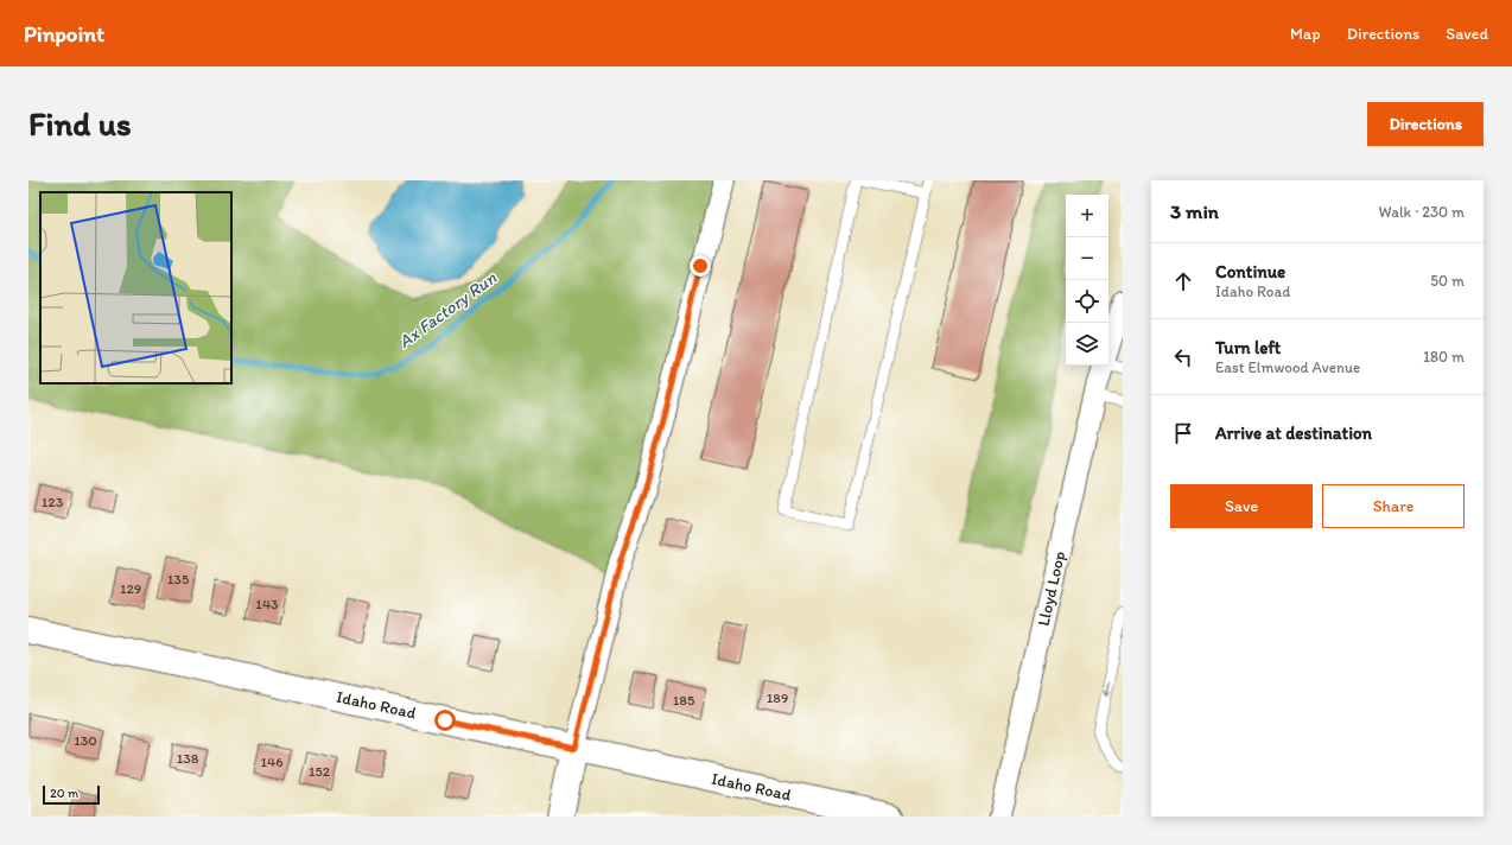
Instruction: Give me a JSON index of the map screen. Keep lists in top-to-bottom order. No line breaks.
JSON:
{"streets":{"street":["Lloyd Loop","Idaho Road"]},"water":["Ax Factory Run"],"house_numbers":["123","135","129","143","189","185","130","138","146","152"],"scale_bar":"20 m","page":{"header":"Pinpoint","nav":["Map","Directions","Saved"],"buttons":["Directions",["Save","Share"]],"title":"Find us","heading":["3 min","Walk · 230 m"],"map_buttons":["+","−"],"list":[["Continue","Idaho Road","50 m"],["Turn left","East Elmwood Avenue","180 m"],"Arrive at destination"],"scale":"20 m"}}
